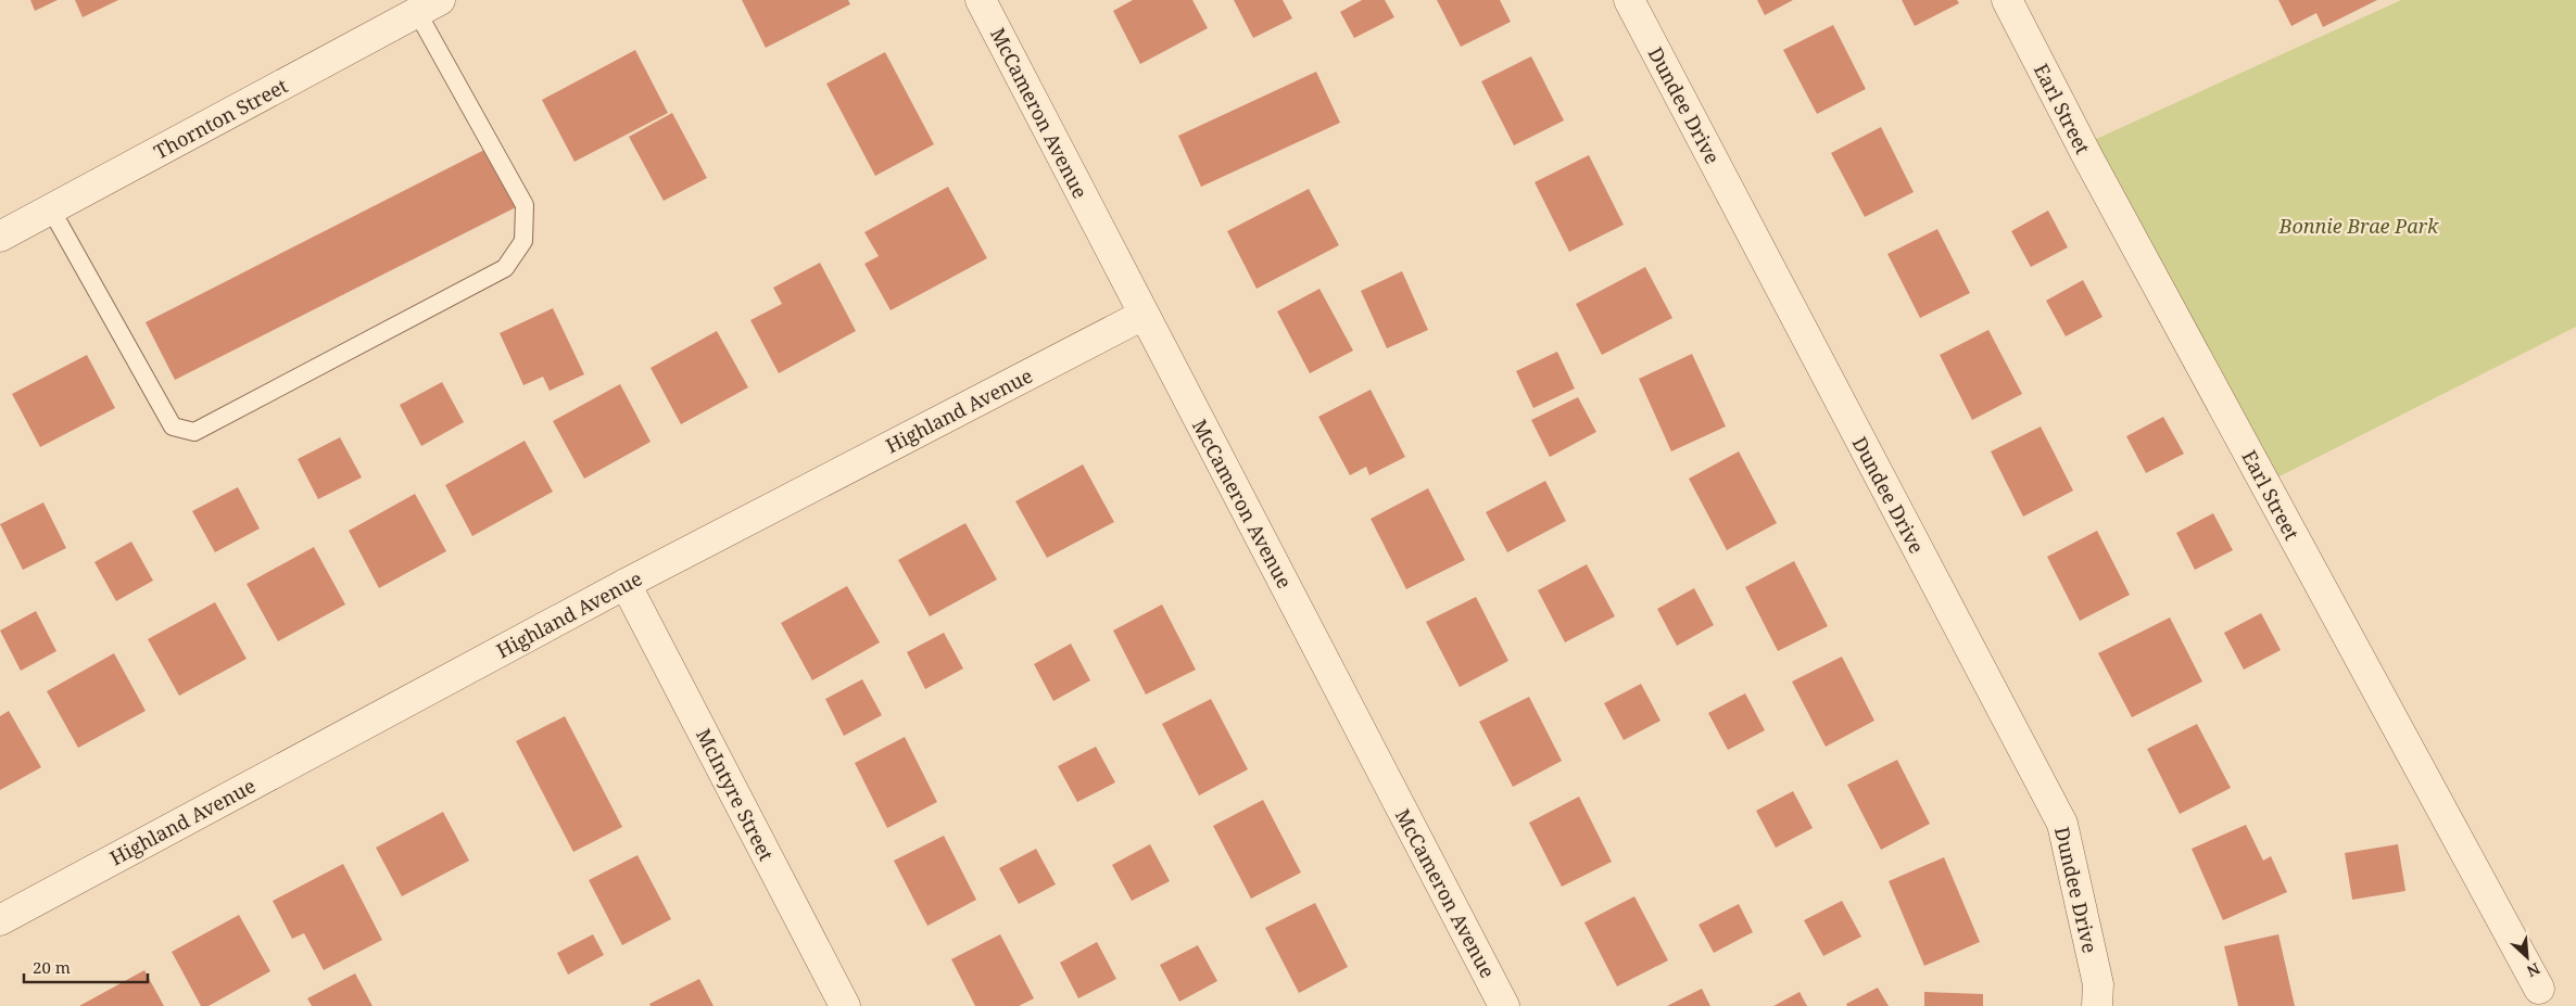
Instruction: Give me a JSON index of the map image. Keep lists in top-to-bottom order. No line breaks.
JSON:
{"streets":{"street":["Dundee Drive","Earl Street","McCameron Avenue","Thornton Street","Highland Avenue","McIntyre Street"]},"crossings":[["McCameron Avenue","Highland Avenue"],["Highland Avenue","McIntyre Street"]],"parks":["Bonnie Brae Park"],"scale_bar":"20 m","north":"bottom right"}
